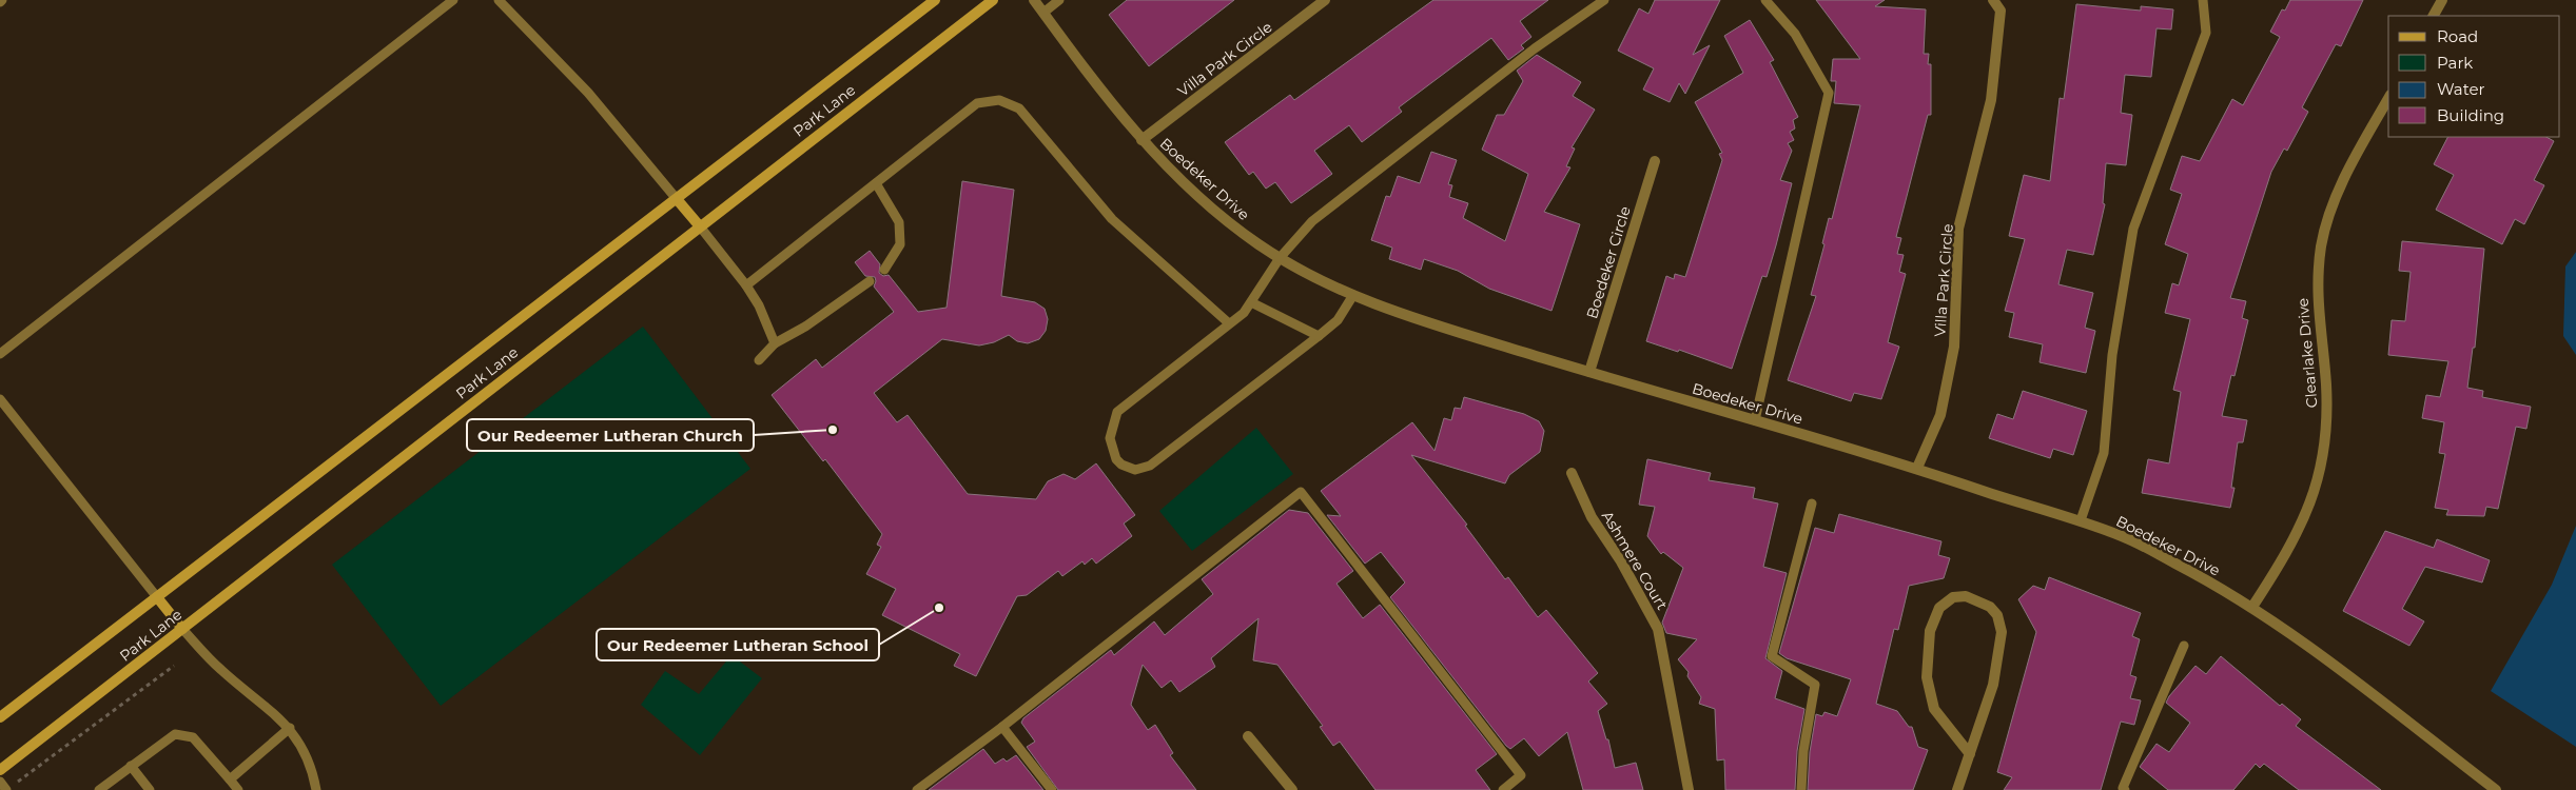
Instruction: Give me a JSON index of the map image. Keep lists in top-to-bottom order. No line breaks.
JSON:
{"streets":{"main road":["Park Lane"],"street":["Villa Park Circle","Boedeker Drive","Boedeker Circle","Clearlake Drive","Ashmere Court"]},"crossings":[["Villa Park Circle","Boedeker Drive"],["Boedeker Drive","Boedeker Circle"],["Boedeker Drive","Clearlake Drive"]],"places":["Our Redeemer Lutheran Church","Our Redeemer Lutheran School"],"legend":["Road","Park","Water","Building"]}
